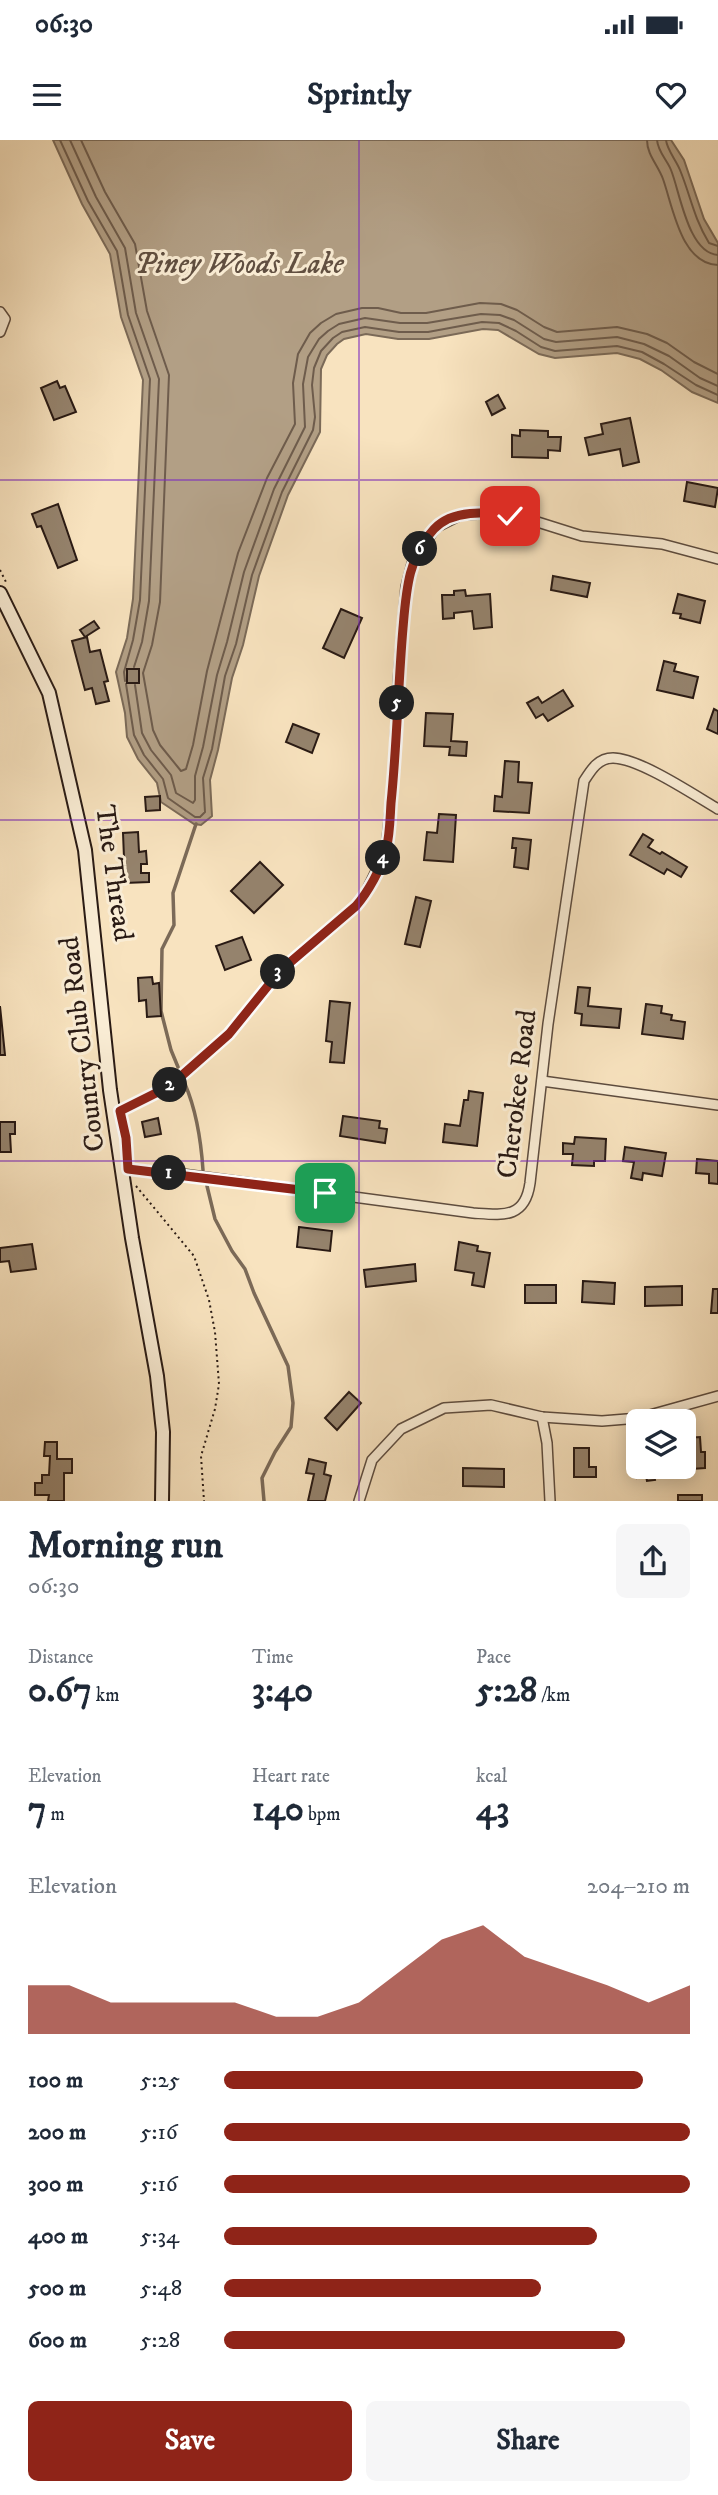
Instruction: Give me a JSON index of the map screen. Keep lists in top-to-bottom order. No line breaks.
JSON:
{"streets":{"street":["Country Club Road","Cherokee Road"]},"crossings":[["Country Club Road","Cherokee Road"]],"water":["Piney Woods Lake"],"page":{"status":"06:30","header":"Sprintly","pins":["6","5","4","3","2","1"],"heading":["Morning run","06:30"],"stats":[["Distance","0.67 km"],["Time","3:40"],["Pace","5:28 /km"],["Elevation","7 m"],["Heart rate","140 bpm"],["kcal","43"]],"chart":["Elevation","204–210 m"],"list":[{"name":"100 m","note":"5:25"},{"name":"200 m","note":"5:16"},{"name":"300 m","note":"5:16"},{"name":"400 m","note":"5:34"},{"name":"500 m","note":"5:48"},{"name":"600 m","note":"5:28"}],"buttons":["Save","Share"]}}
